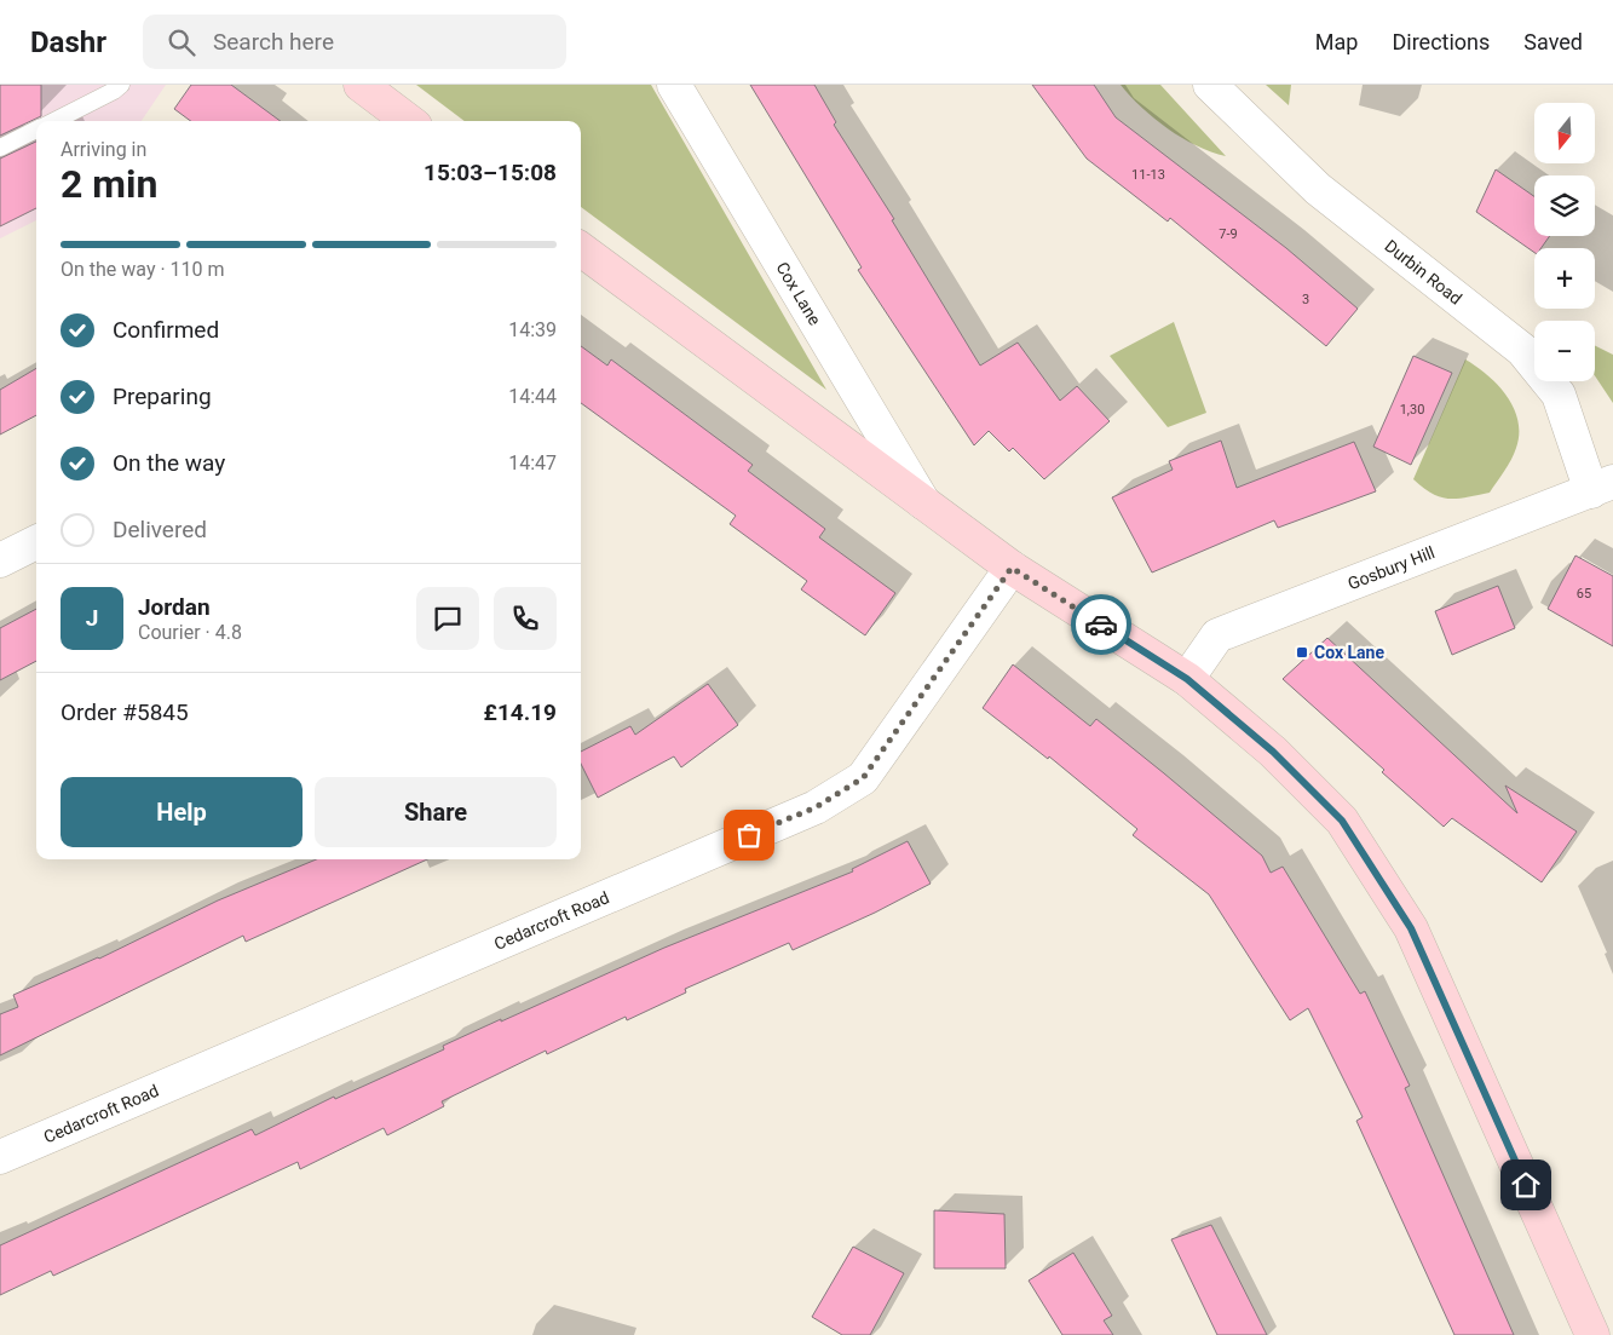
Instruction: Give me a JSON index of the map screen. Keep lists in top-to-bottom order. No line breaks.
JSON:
{"streets":{"street":["Durbin Road","Cox Lane","Gosbury Hill","Cedarcroft Road"]},"crossings":[["Durbin Road","Gosbury Hill"],["Cox Lane","Gosbury Hill"],["Cox Lane","Cedarcroft Road"]],"places":{"transit":["Cox Lane"]},"house_numbers":["11-13","7-9","3","1,30","65"],"north":"bottom","page":{"header":"Dashr","search":"Search here","nav":["Map","Directions","Saved"],"map_buttons":["+","−"],"heading":["2 min","Arriving in","15:03–15:08"],"panel":["Jordan","Courier · 4.8","Order #5845","£14.19"],"bar":"On the way · 110 m","list":[["Confirmed","14:39"],["Preparing","14:44"],["On the way","14:47"],"Delivered"],"round":"J","buttons":["Help","Share"]}}
